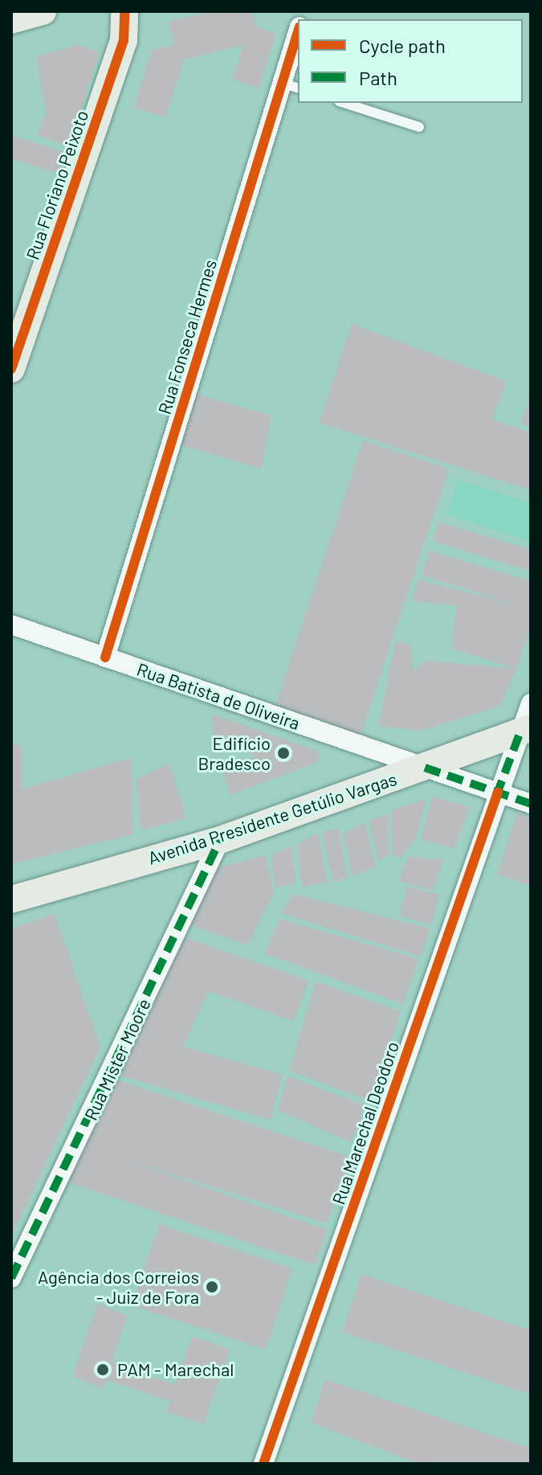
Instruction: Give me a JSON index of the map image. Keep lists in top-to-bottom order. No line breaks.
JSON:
{"streets":{"main road":["Rua Floriano Peixoto","Avenida Presidente Getúlio Vargas"],"street":["Rua Fonseca Hermes","Rua Batista de Oliveira","Rua Mister Moore","Rua Marechal Deodoro"]},"crossings":[["Rua Fonseca Hermes","Rua Batista de Oliveira"],["Rua Batista de Oliveira","Avenida Presidente Getúlio Vargas"],["Rua Batista de Oliveira","Rua Marechal Deodoro"],["Avenida Presidente Getúlio Vargas","Rua Mister Moore"],["Avenida Presidente Getúlio Vargas","Rua Marechal Deodoro"]],"places":["Edifício Bradesco","Agência dos Correios - Juiz de Fora","PAM - Marechal"],"legend":["Cycle path","Path"]}
